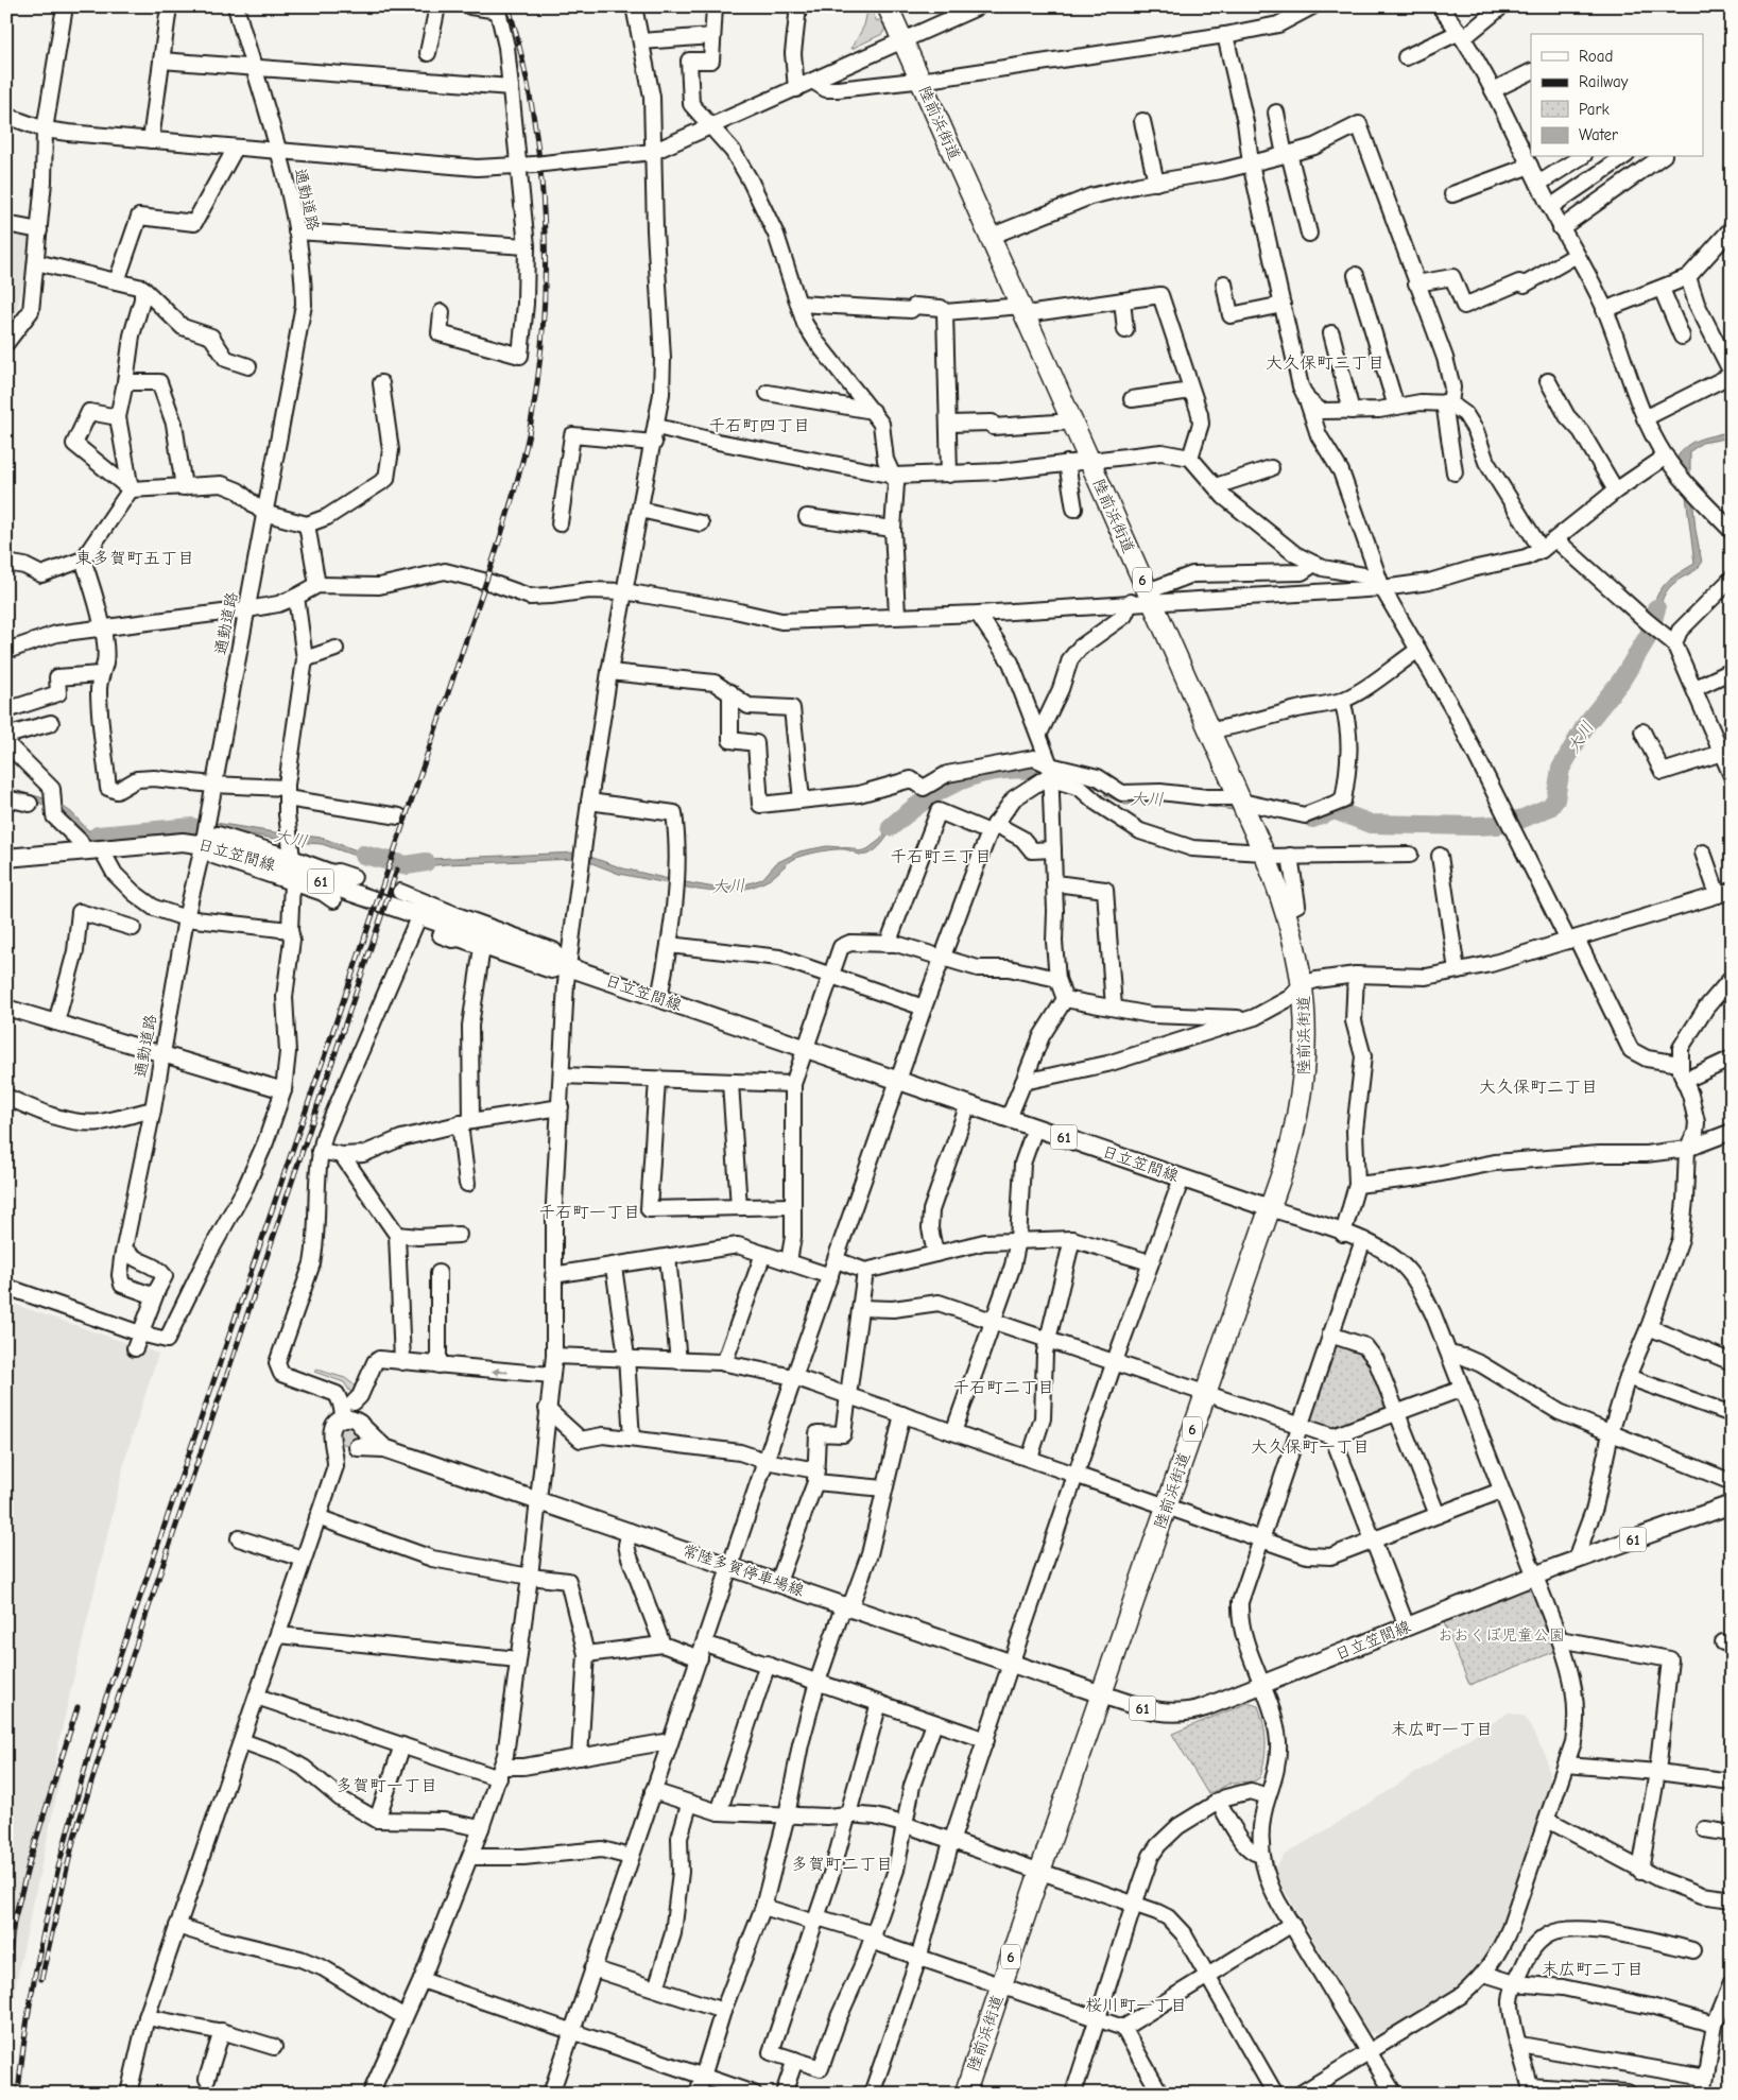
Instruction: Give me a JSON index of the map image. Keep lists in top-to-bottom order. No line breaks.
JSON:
{"streets":{"highway":["陸前浜街道","6"],"main road":["日立笠間線","61","常陸多賀停車場線"],"street":["通勤道路"]},"crossings":[["陸前浜街道","日立笠間線"],["陸前浜街道","常陸多賀停車場線"],["通勤道路","日立笠間線"],["日立笠間線","常陸多賀停車場線"]],"districts":["大久保町三丁目","千石町四丁目","東多賀町五丁目","千石町三丁目","大久保町二丁目","千石町一丁目","千石町二丁目","大久保町一丁目","末広町一丁目","多賀町一丁目","多賀町二丁目","末広町二丁目","桜川町一丁目"],"water":["大川"],"parks":["おおくぼ児童公園"],"legend":["Road","Railway","Park","Water"]}
